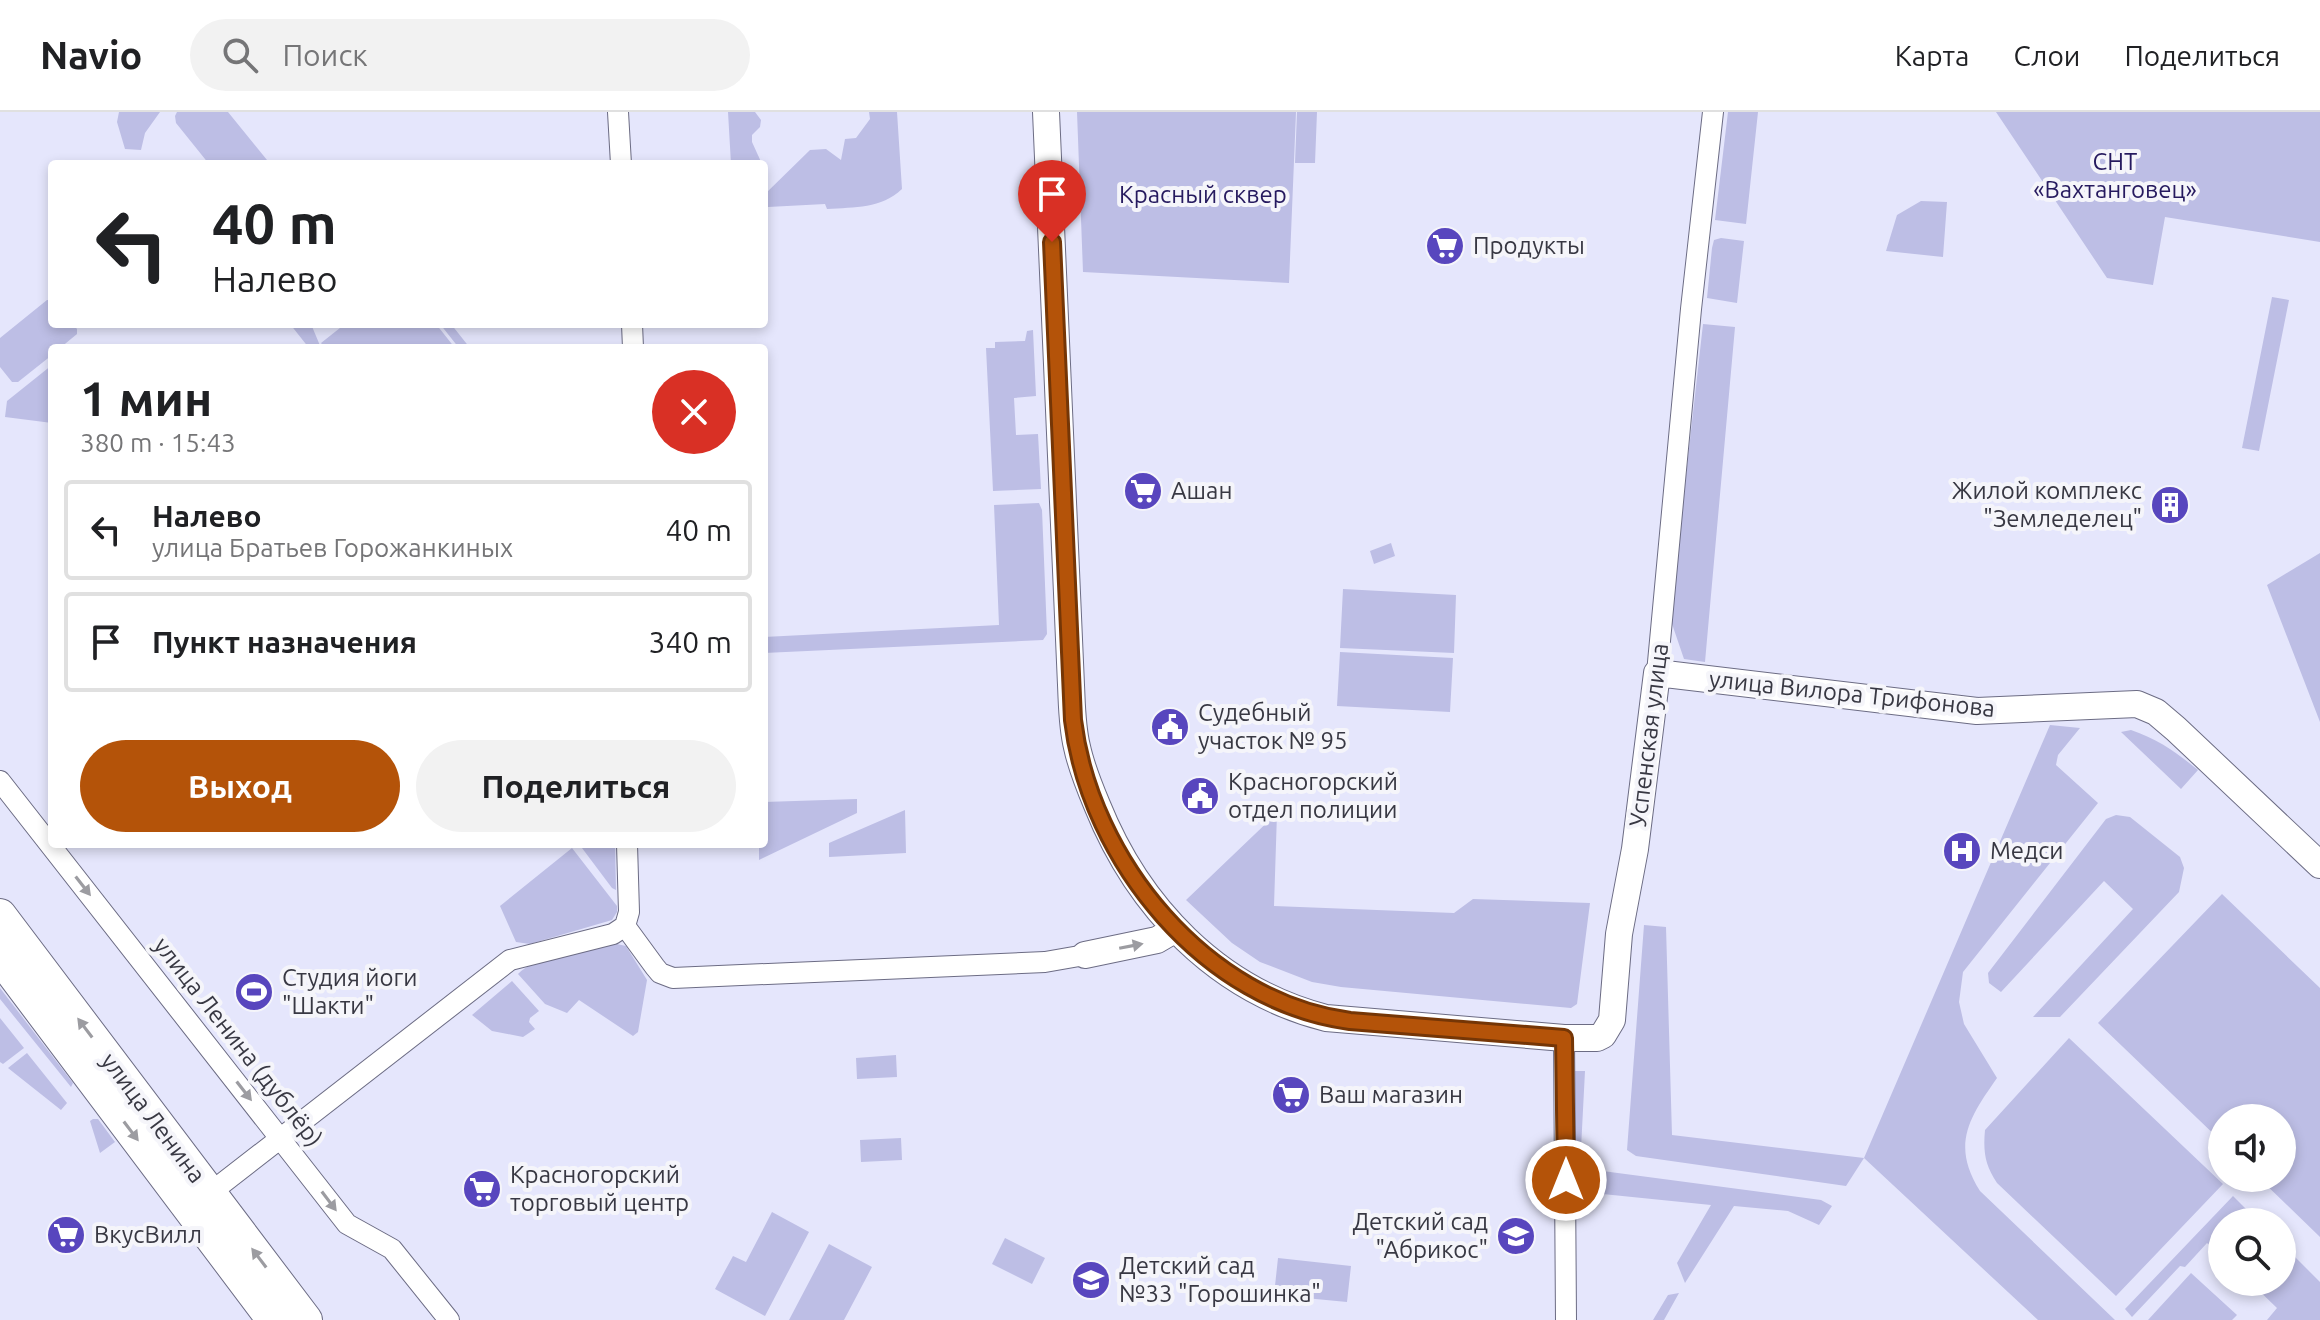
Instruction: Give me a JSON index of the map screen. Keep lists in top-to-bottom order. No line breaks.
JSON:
{"streets":{"main road":["улица Ленина"],"street":["улица Вилора Трифонова","Успенская улица","улица Ленина (дублёр)"]},"crossings":[["улица Вилора Трифонова","Успенская улица"]],"one_way":["улица Ленина (дублёр)"],"parks":["СНТ «Вахтанговец»","Красный сквер"],"places":{"supermarket":["Продукты","Ашан","Ваш магазин","Красногорский торговый центр","ВкусВилл"],"building":["Жилой комплекс \"Земледелец\""],"public building":["Судебный участок № 95","Красногорский отдел полиции"],"hospital":["Медси"],"sports":["Студия йоги \"Шакти\""],"school or university":["Детский сад \"Абрикос\"","Детский сад №33 \"Горошинка\""]},"page":{"header":"Navio","search":"Поиск","nav":["Карта","Слои","Поделиться"],"turn":["40 m","Налево"],"heading":["1 мин","380 m · 15:43"],"list":[{"name":"Налево","note":"улица Братьев Горожанкиных","value":"40 m"},{"name":"Пункт назначения","value":"340 m"}],"buttons":["Выход","Поделиться"]}}
